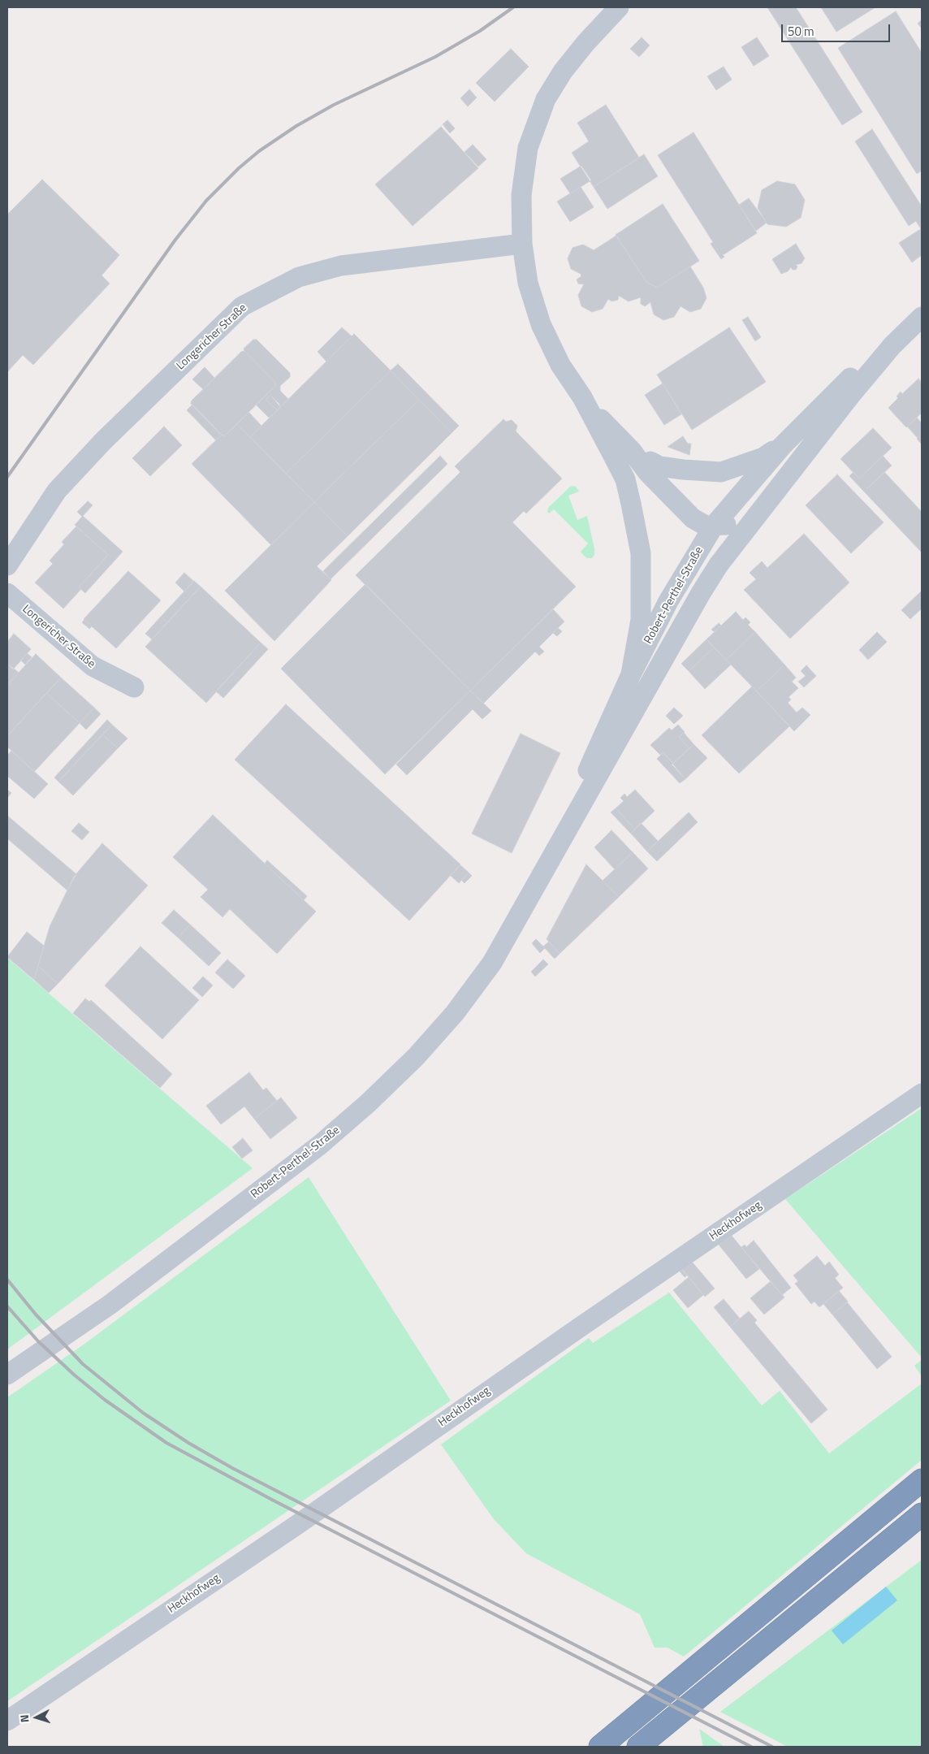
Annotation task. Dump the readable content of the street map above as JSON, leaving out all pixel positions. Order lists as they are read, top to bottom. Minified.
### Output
{"streets":{"street":["Longericher Straße","Robert-Perthel-Straße","Heckhofweg"]},"scale_bar":"50 m","north":"left"}
